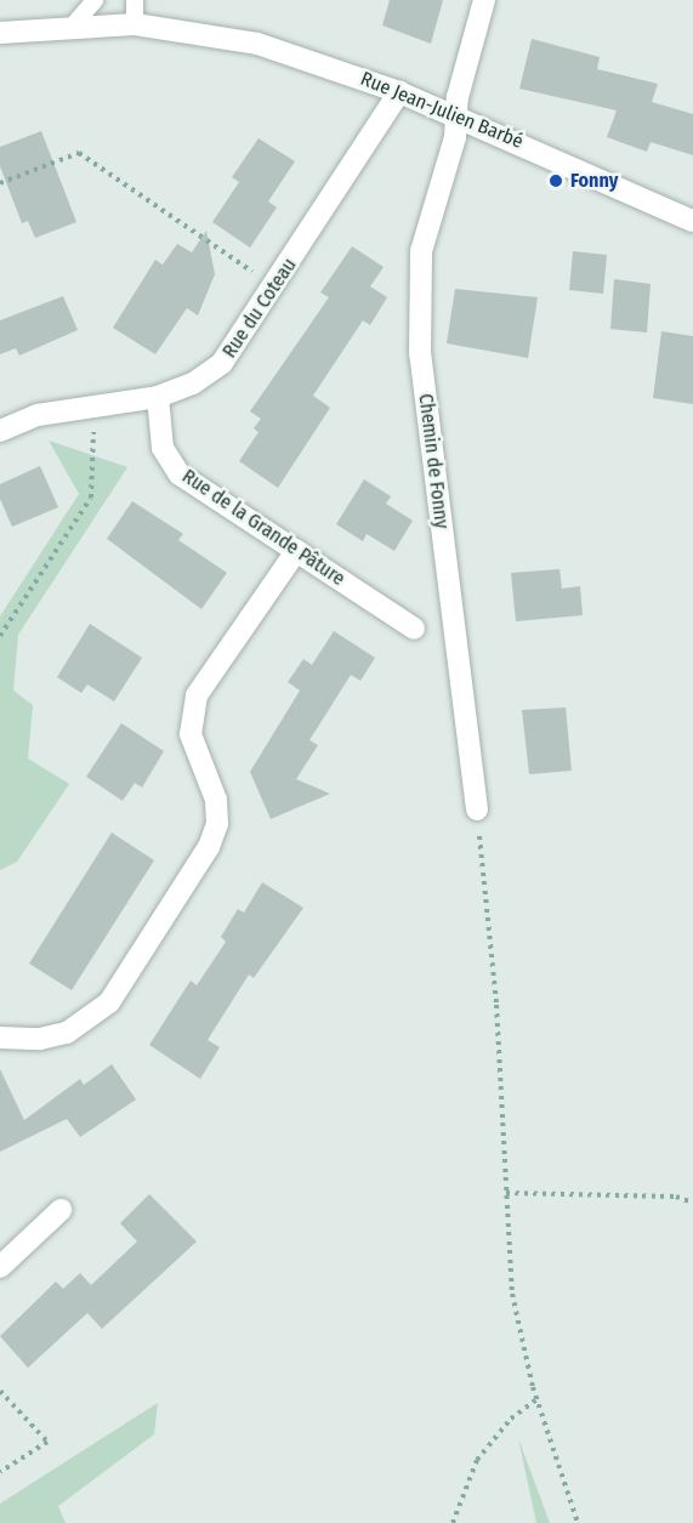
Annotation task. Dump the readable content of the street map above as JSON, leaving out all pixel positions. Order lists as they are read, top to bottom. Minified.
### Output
{"streets":{"street":["Rue Jean-Julien Barbé","Rue du Coteau","Chemin de Fonny","Rue de la Grande Pâture"]},"crossings":[["Rue Jean-Julien Barbé","Rue du Coteau"],["Rue Jean-Julien Barbé","Chemin de Fonny"],["Rue du Coteau","Rue de la Grande Pâture"]],"places":["Fonny"]}
